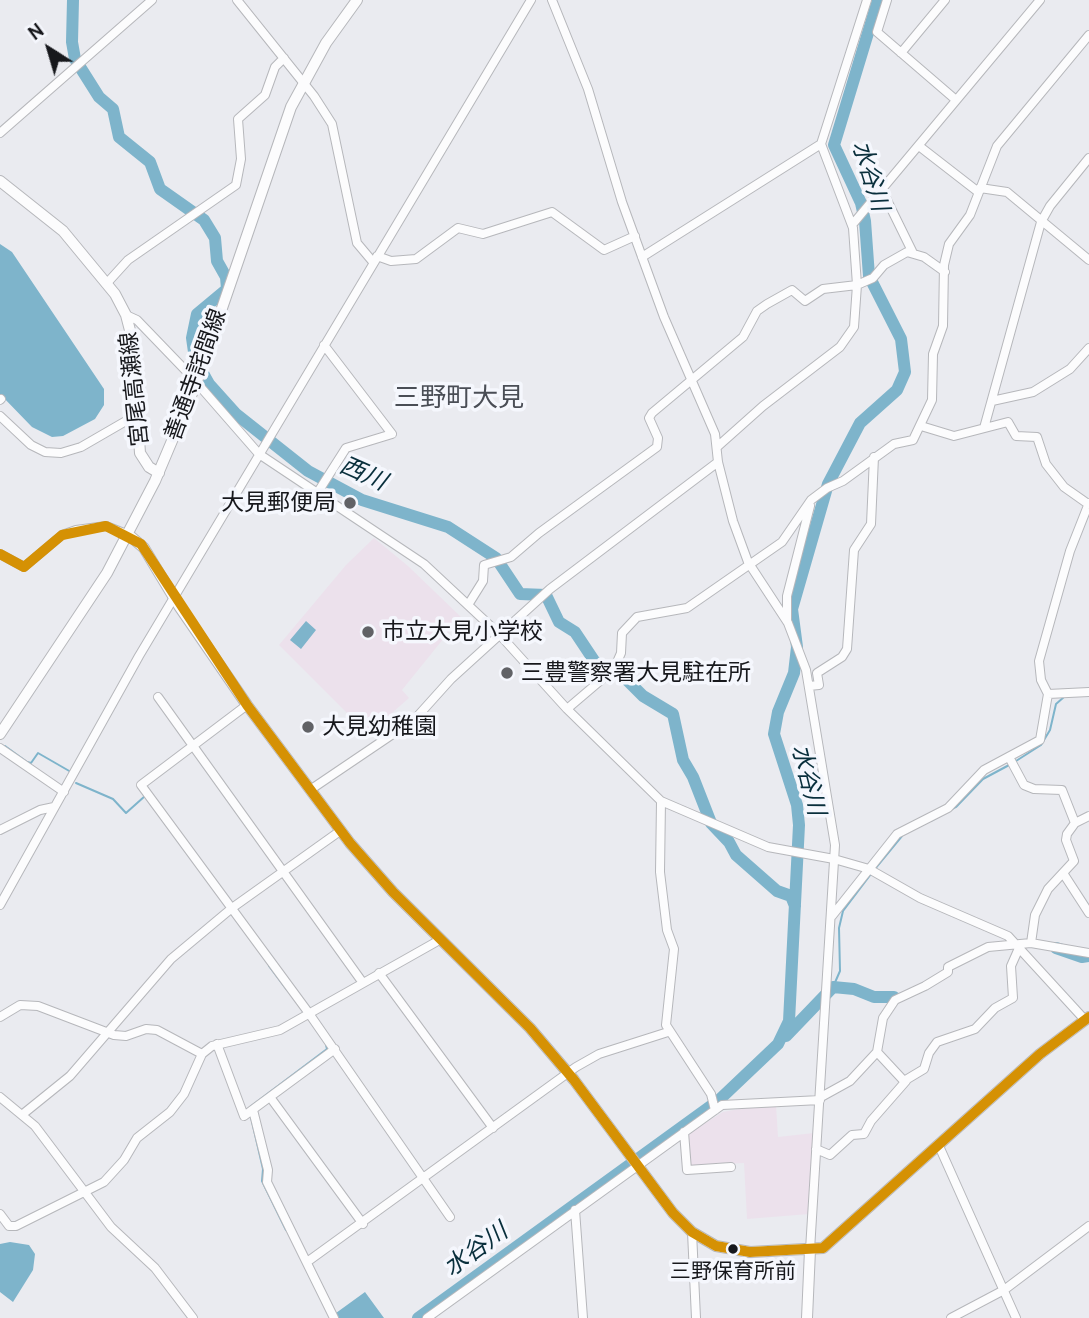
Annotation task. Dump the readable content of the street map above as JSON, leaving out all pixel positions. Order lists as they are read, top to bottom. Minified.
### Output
{"streets":{"main road":["善通寺詫間線","宮尾高瀬線"]},"crossings":[["善通寺詫間線","宮尾高瀬線"]],"districts":["三野町大見"],"water":["水谷川","西川"],"places":["大見郵便局","市立大見小学校","三豊警察署大見駐在所","大見幼稚園","三野保育所前"],"north":"top left"}
